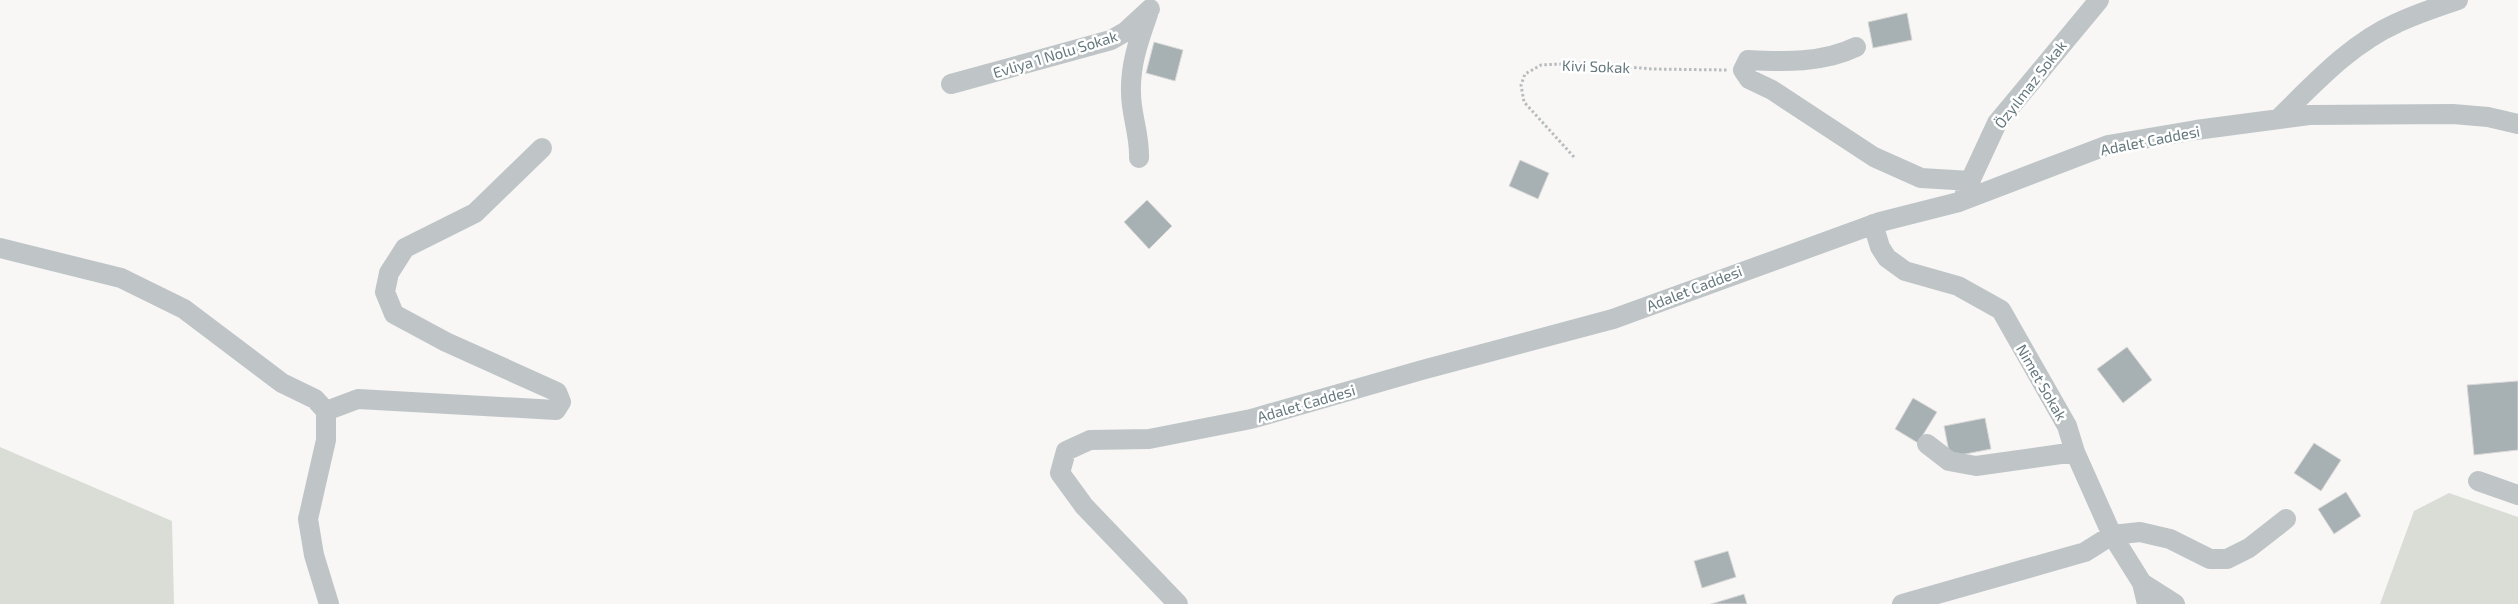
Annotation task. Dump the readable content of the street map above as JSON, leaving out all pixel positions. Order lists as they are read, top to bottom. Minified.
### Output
{"streets":{"street":["Evliya 1 Nolu Sokak","Özyılmaz Sokak","Adalet Caddesi","Nimet Sokak"],"path":["Kivi Sokak"]},"crossings":[["Özyılmaz Sokak","Adalet Caddesi"],["Adalet Caddesi","Nimet Sokak"]]}
